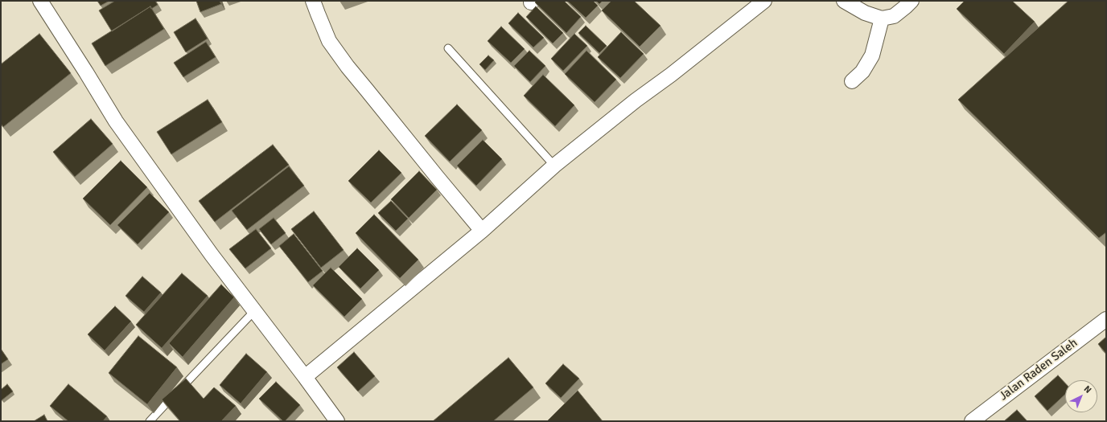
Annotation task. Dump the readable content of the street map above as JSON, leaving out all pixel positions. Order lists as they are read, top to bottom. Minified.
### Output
{"streets":{"street":["Jalan Raden Saleh"]},"north":"top right"}
